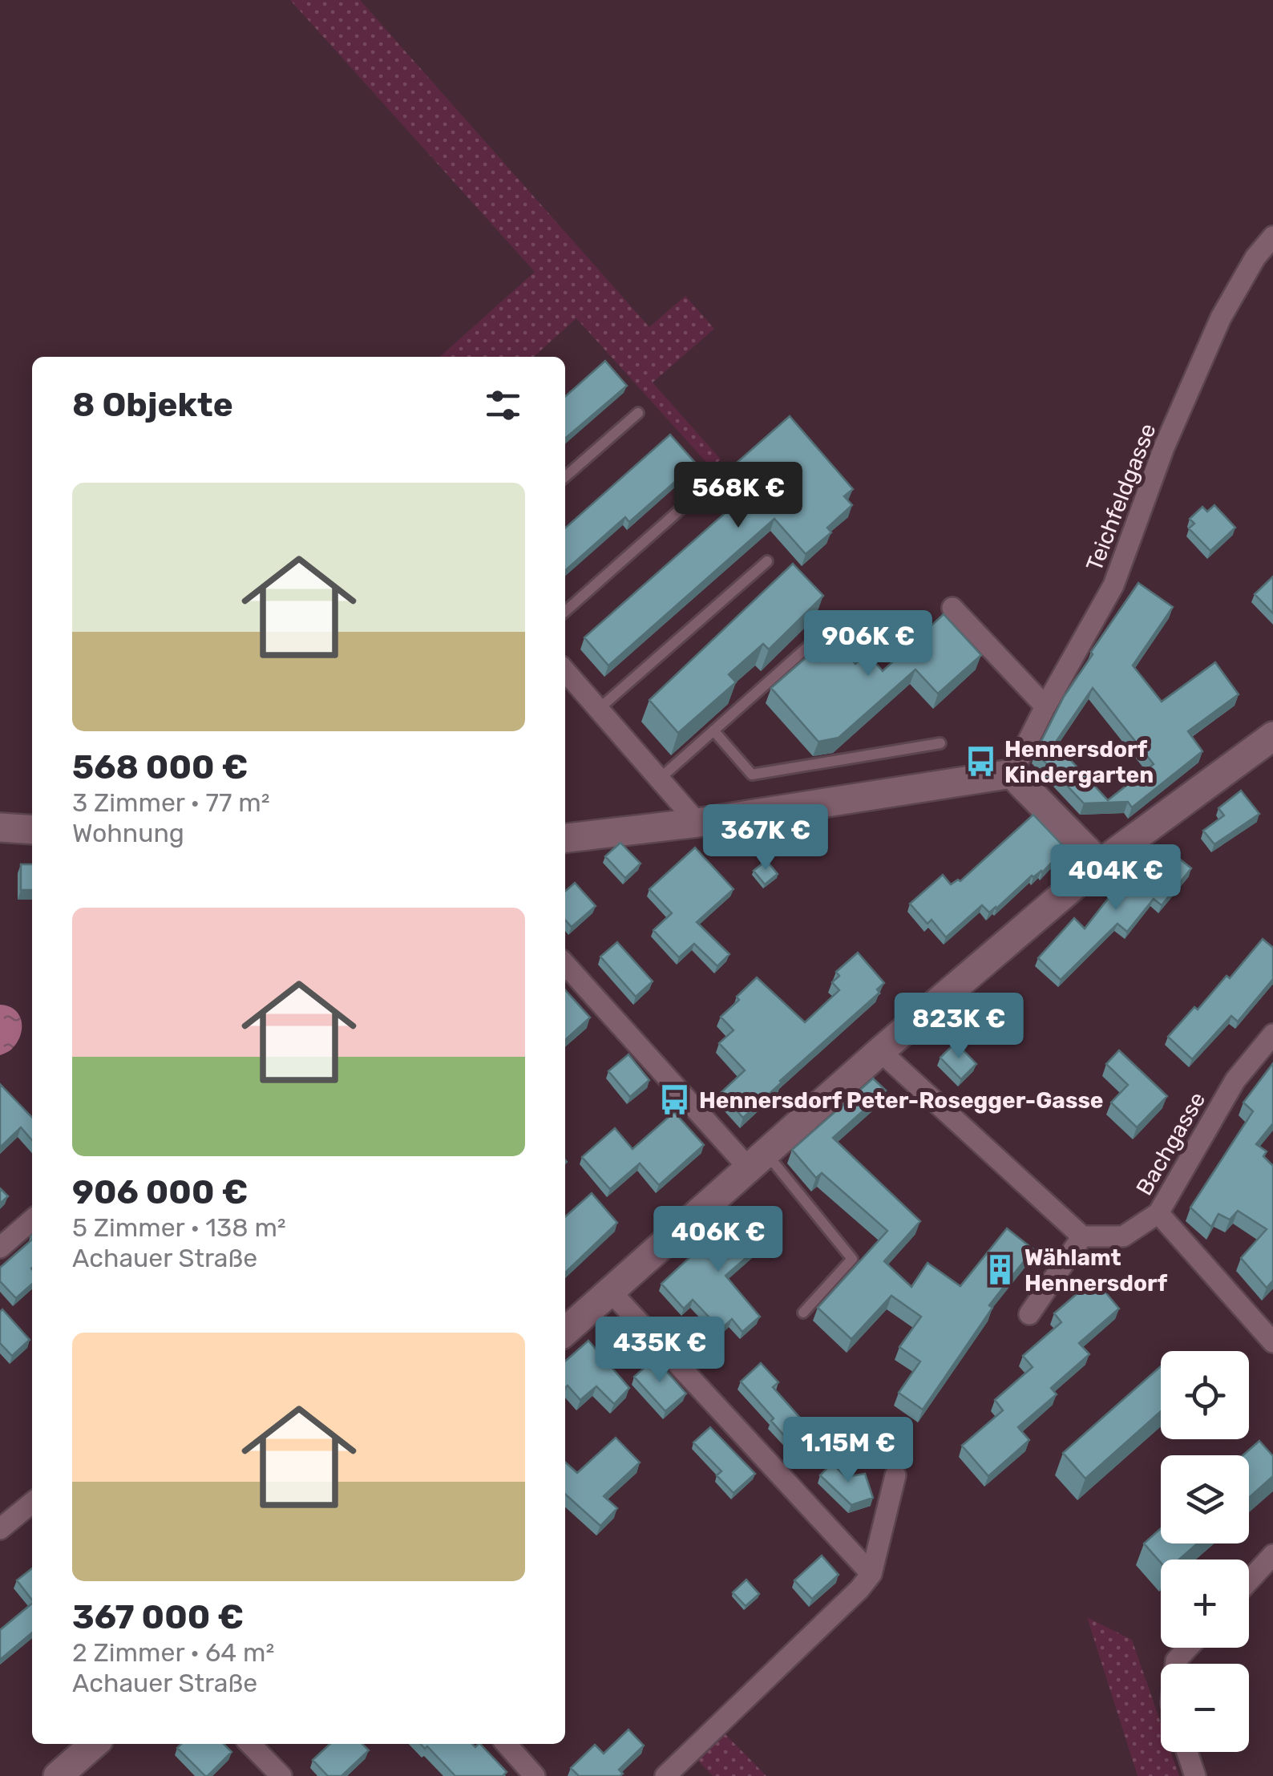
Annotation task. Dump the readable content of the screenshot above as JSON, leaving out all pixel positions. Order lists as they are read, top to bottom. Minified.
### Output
{"streets":{"street":["Teichfeldgasse","Bachgasse"]},"places":{"bus stop":["Hennersdorf Kindergarten","Hennersdorf Peter-Rosegger-Gasse"],"building":["Wählamt Hennersdorf"]},"page":{"heading":"8 Objekte","list":[{"name":"568 000 €","note":"3 Zimmer · 77 m² · Wohnung"},{"name":"906 000 €","note":"5 Zimmer · 138 m² · Achauer Straße"},{"name":"367 000 €","note":"2 Zimmer · 64 m² · Achauer Straße"}],"price":["568K €","906K €","367K €","404K €","823K €","406K €","435K €","1.15M €"],"map_buttons":["+","−"]}}
